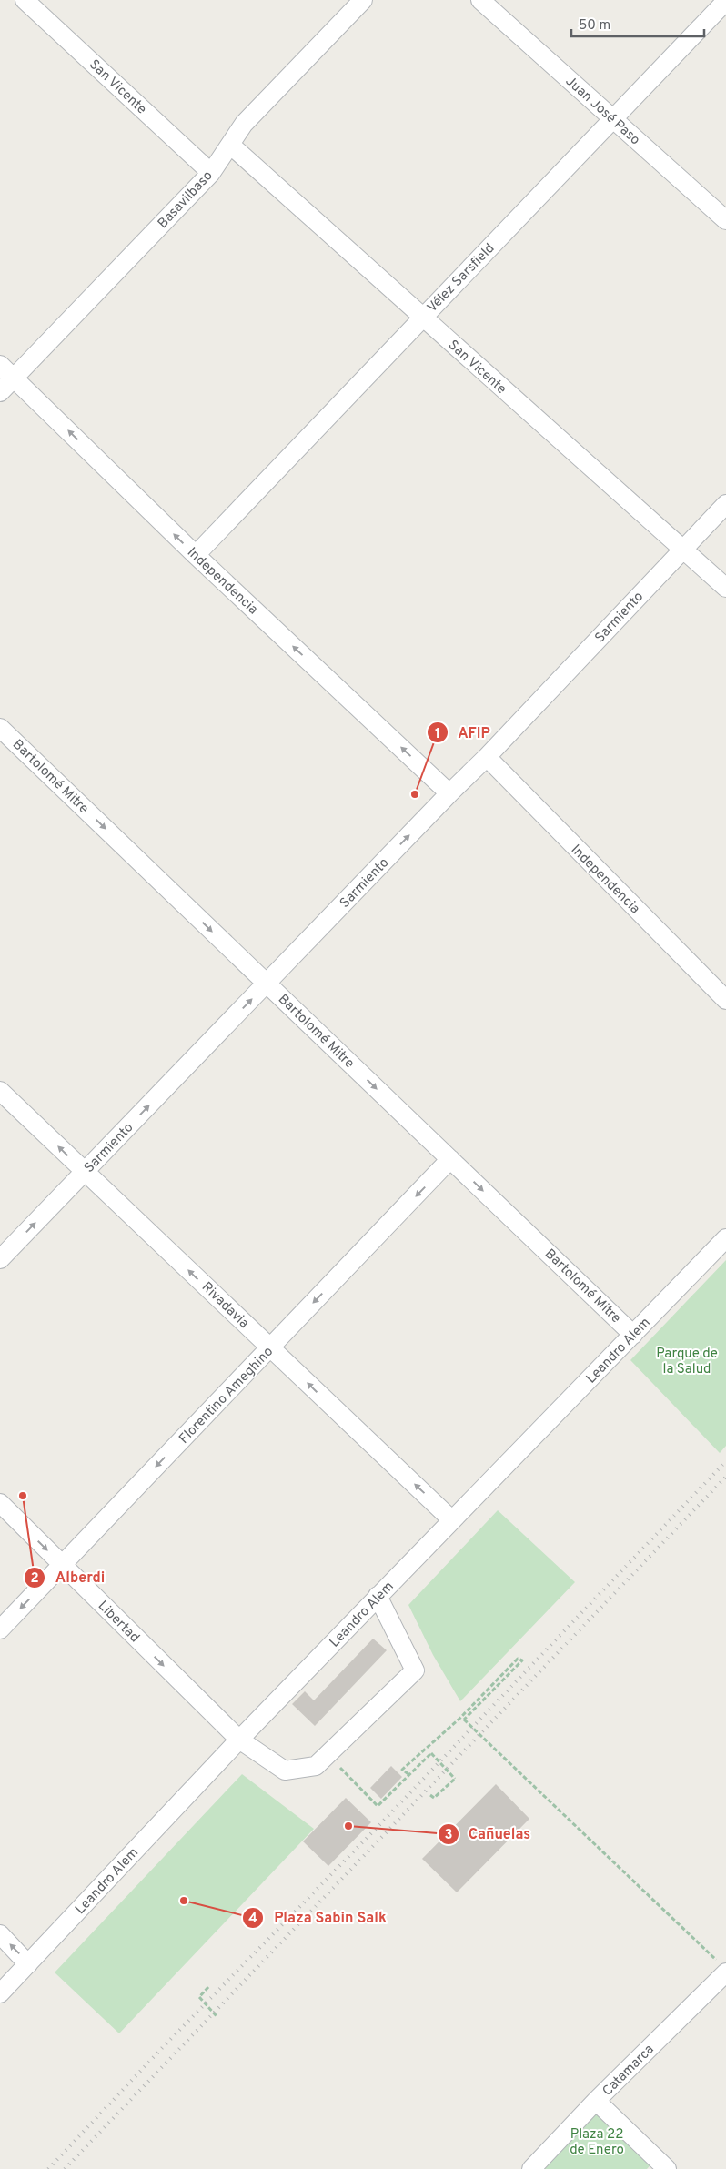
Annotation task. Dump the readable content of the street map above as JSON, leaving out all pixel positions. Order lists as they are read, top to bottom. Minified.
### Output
{"streets":{"street":["San Vicente","Juan José Paso","Basavilbaso","Vélez Sarsfield","Independencia","Sarmiento","Bartolomé Mitre","Rivadavia","Leandro Alem","Florentino Ameghino","Libertad","Catamarca"]},"crossings":[["San Vicente","Basavilbaso"],["San Vicente","Vélez Sarsfield"],["San Vicente","Sarmiento"],["Juan José Paso","Vélez Sarsfield"],["Basavilbaso","Independencia"],["Vélez Sarsfield","Independencia"],["Independencia","Sarmiento"],["Sarmiento","Bartolomé Mitre"],["Sarmiento","Rivadavia"],["Bartolomé Mitre","Leandro Alem"],["Bartolomé Mitre","Florentino Ameghino"],["Rivadavia","Leandro Alem"],["Rivadavia","Florentino Ameghino"],["Leandro Alem","Libertad"],["Florentino Ameghino","Libertad"]],"one_way":["Independencia","Sarmiento","Bartolomé Mitre","Rivadavia","Florentino Ameghino","Libertad"],"parks":["Parque de la Salud","Plaza 22 de Enero"],"places":["AFIP","Alberdi","Cañuelas","Plaza Sabin Salk"],"scale_bar":"50 m"}
